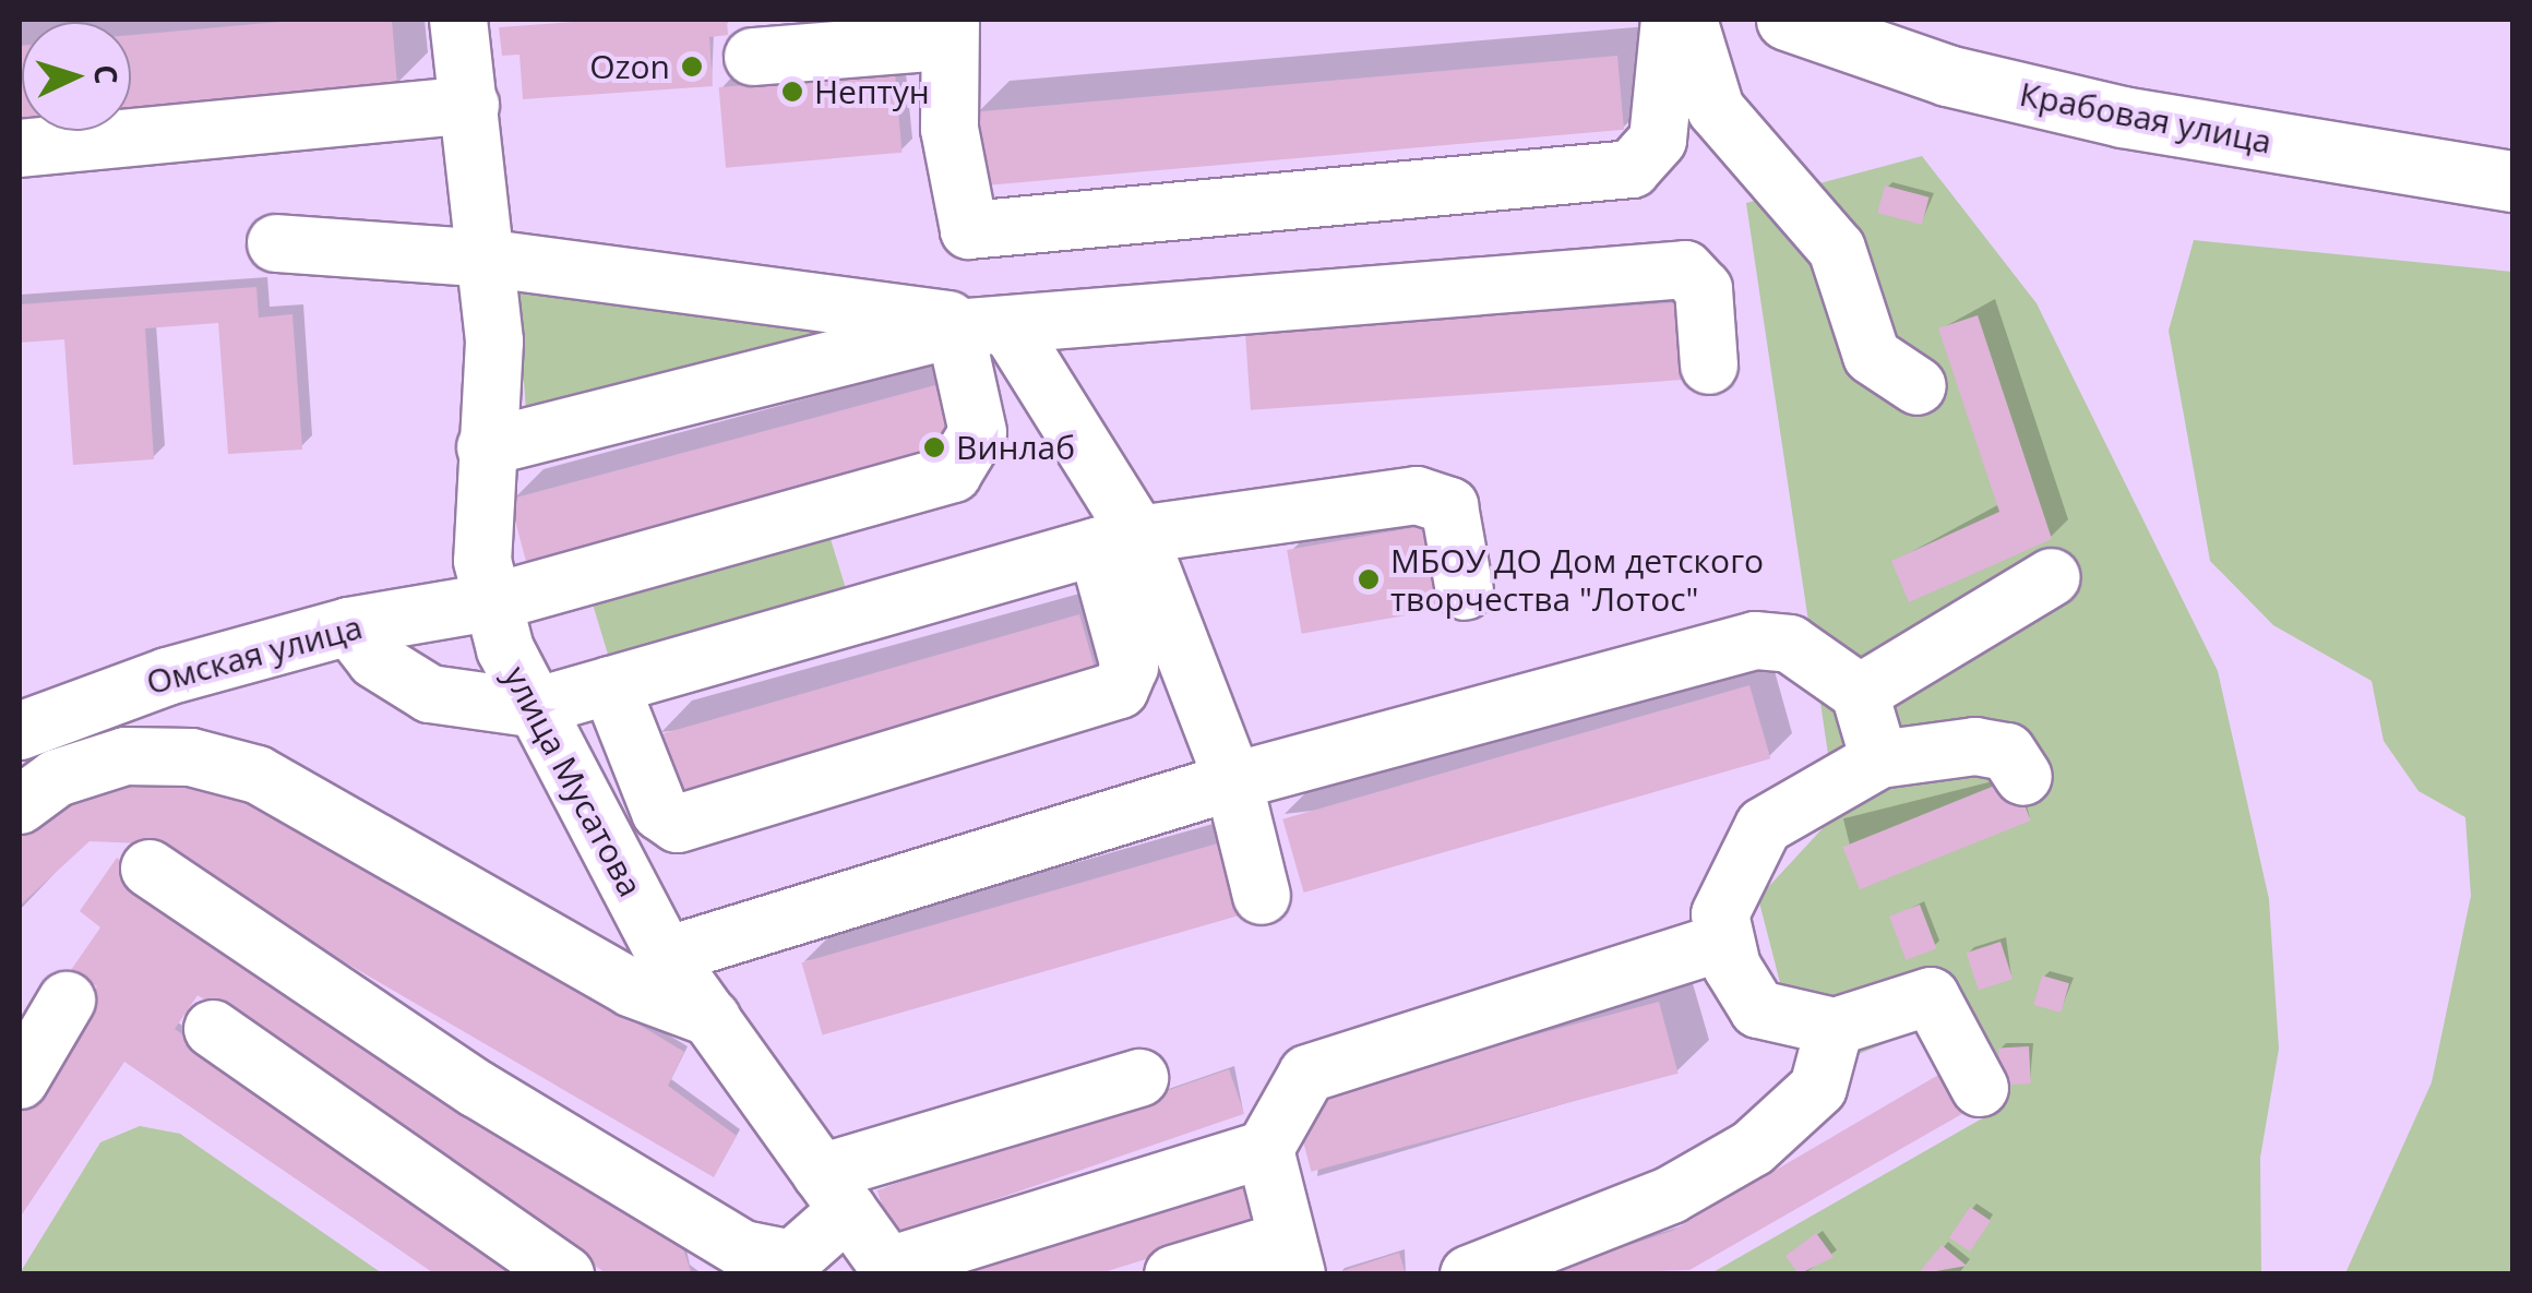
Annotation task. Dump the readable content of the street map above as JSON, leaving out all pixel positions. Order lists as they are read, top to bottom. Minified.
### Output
{"streets":{"main road":["Крабовая улица"],"street":["Омская улица","улица Мусатова"]},"crossings":[["Омская улица","улица Мусатова"]],"places":["Ozon","Нептун","Винлаб","МБОУ ДО Дом детского творчества \"Лотос\""],"north":"right"}
